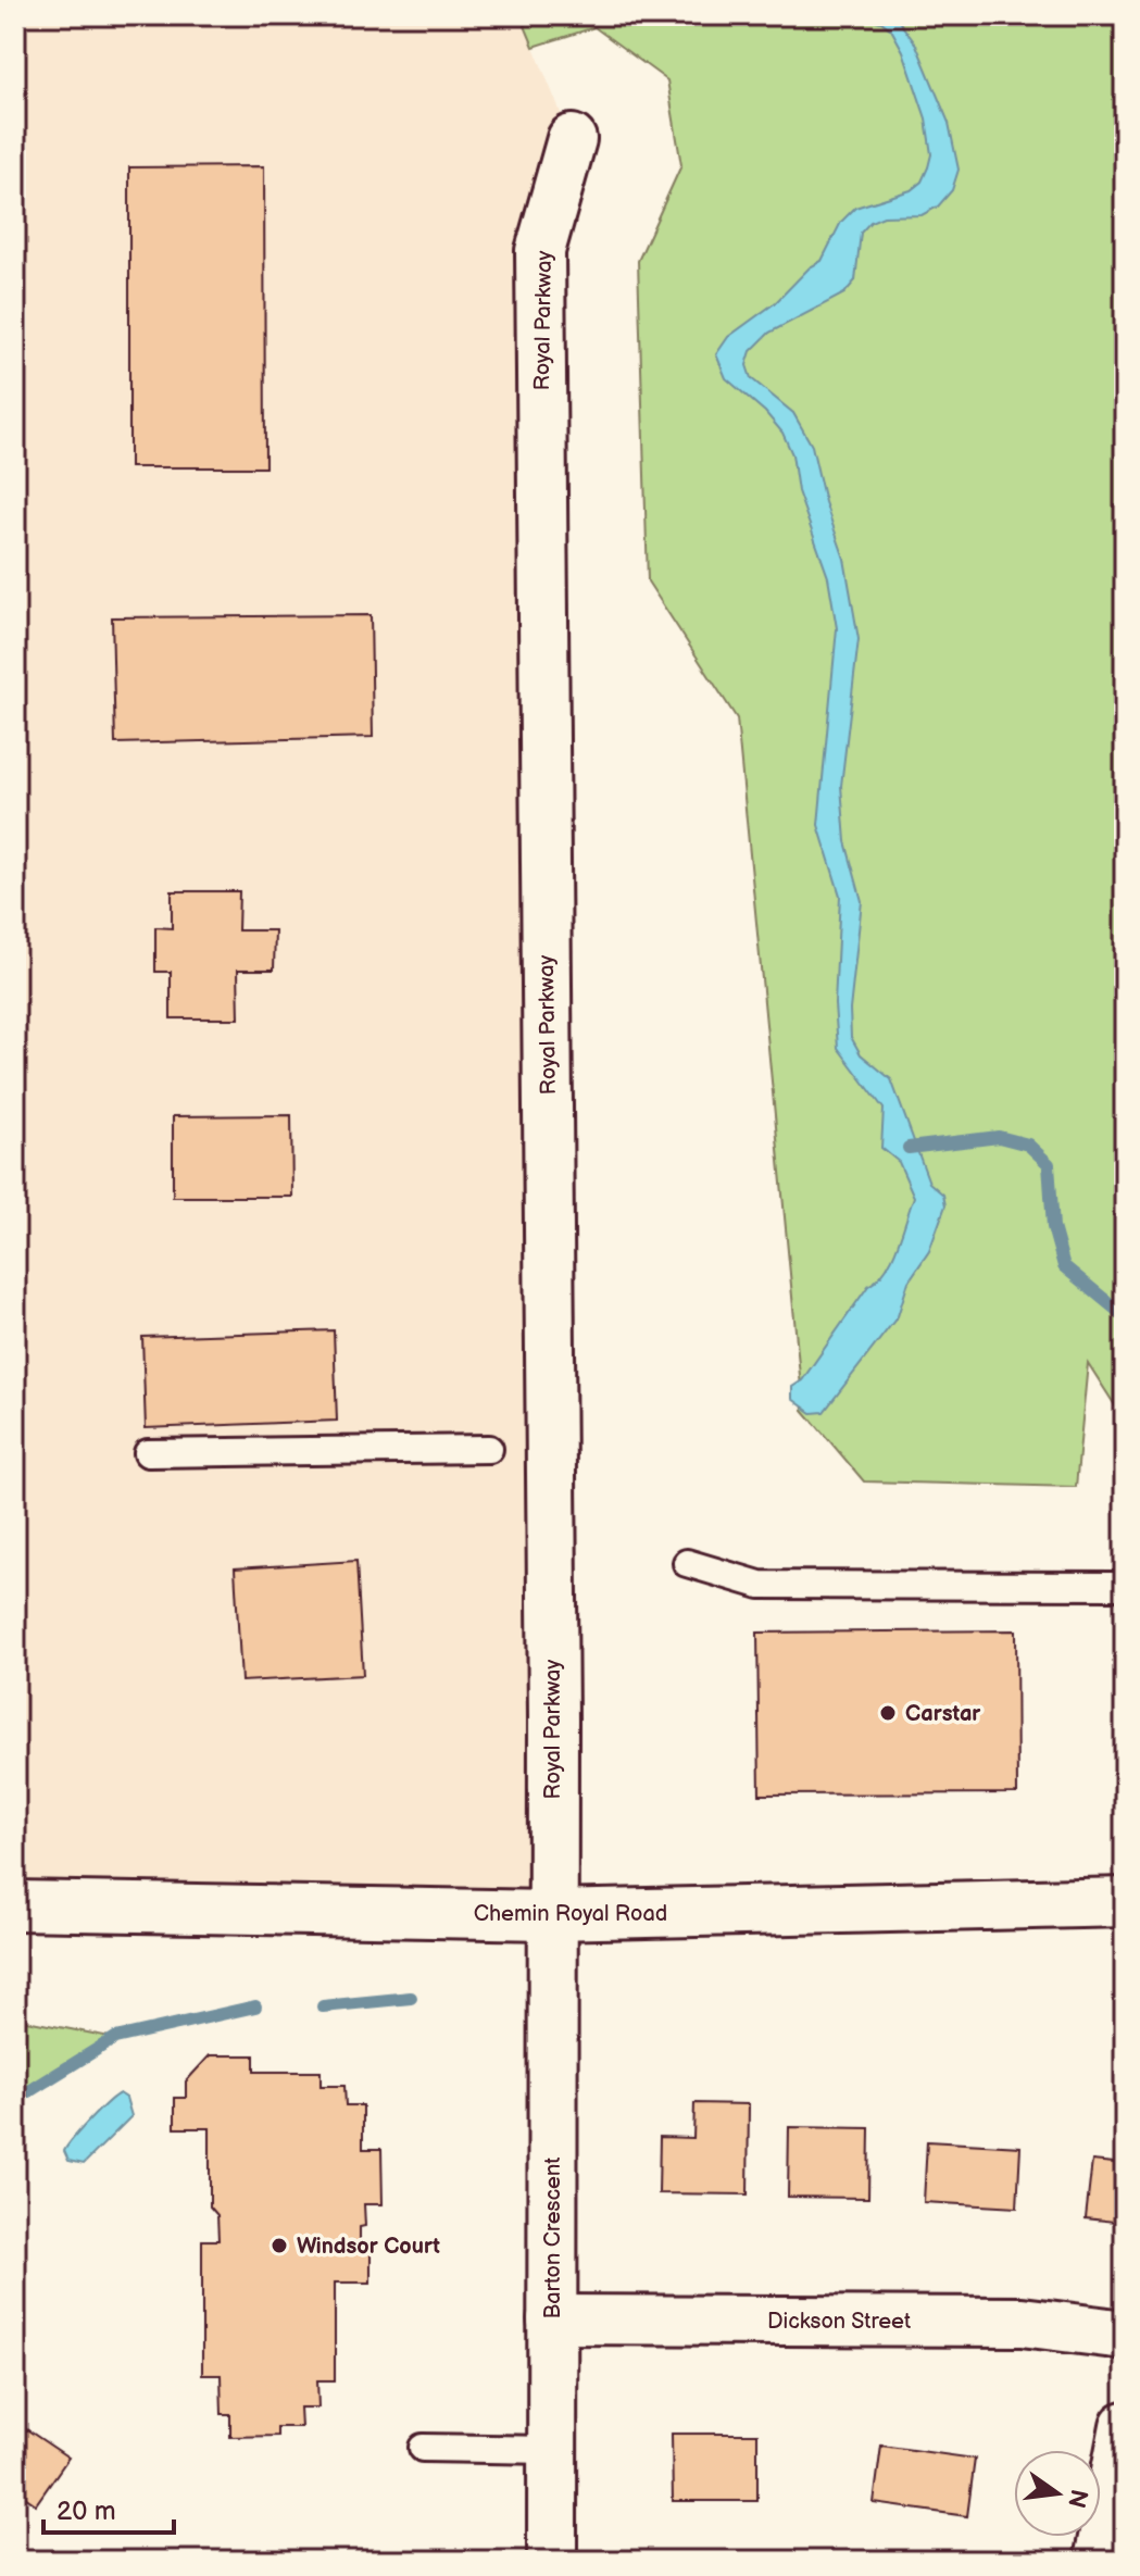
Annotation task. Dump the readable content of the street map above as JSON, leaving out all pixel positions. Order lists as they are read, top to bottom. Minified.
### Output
{"streets":{"street":["Royal Parkway","Chemin Royal Road","Barton Crescent","Dickson Street"]},"crossings":[["Royal Parkway","Chemin Royal Road"],["Royal Parkway","Barton Crescent"],["Chemin Royal Road","Barton Crescent"],["Barton Crescent","Dickson Street"]],"places":["Carstar","Windsor Court"],"scale_bar":"20 m","north":"right"}
